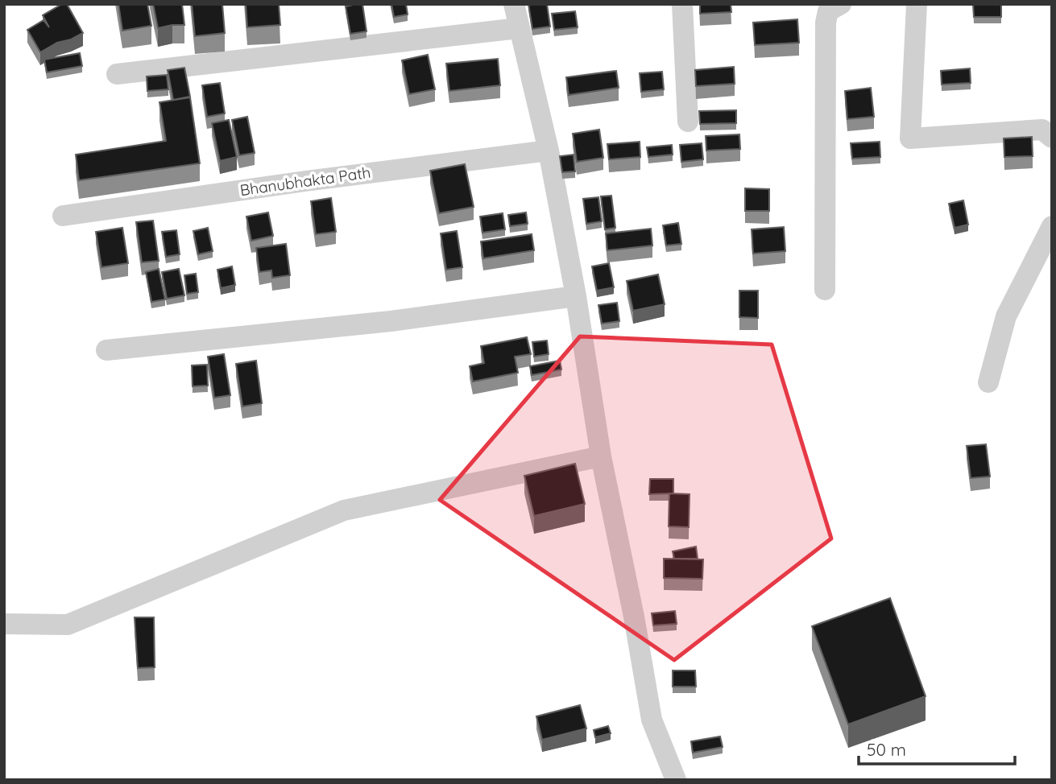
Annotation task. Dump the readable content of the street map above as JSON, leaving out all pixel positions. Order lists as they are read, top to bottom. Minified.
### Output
{"streets":{"street":["Bhanubhakta Path"]},"scale_bar":"50 m"}
